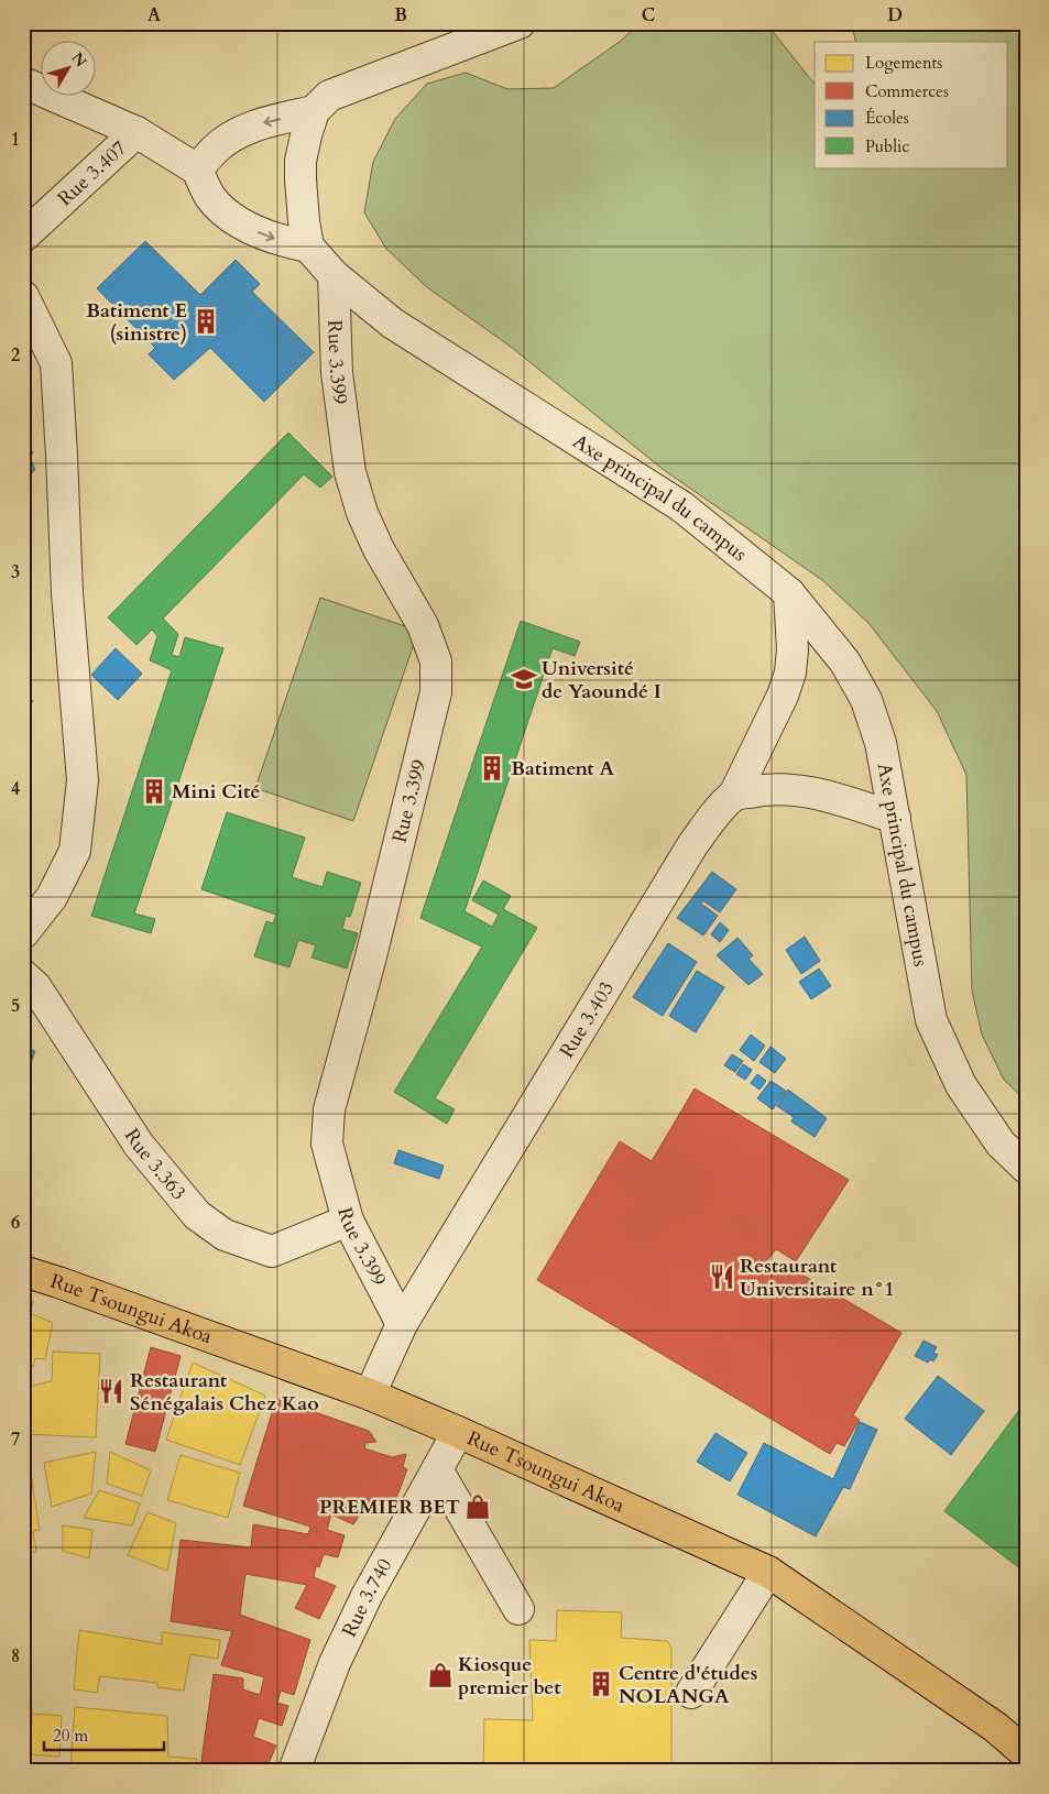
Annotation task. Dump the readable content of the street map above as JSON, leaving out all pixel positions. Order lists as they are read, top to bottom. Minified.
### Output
{"streets":{"main road":["Rue Tsoungui Akoa"],"street":["Rue 3.407","Rue 3.399","Axe principal du campus","Rue 3.403","Rue 3.363","Rue 3.740"]},"crossings":[["Rue 3.399","Axe principal du campus"],["Rue 3.399","Rue 3.403"],["Rue 3.399","Rue 3.363"],["Axe principal du campus","Rue 3.403"],["Rue 3.403","Rue Tsoungui Akoa"],["Rue Tsoungui Akoa","Rue 3.740"]],"places":{"building":["Batiment E (sinistre)","Batiment A","Mini Cité","Centre d'études NOLANGA"],"school or university":["Université de Yaoundé I"],"restaurant":["Restaurant Universitaire n°1","Restaurant Sénégalais Chez Kao"],"shop":["PREMIER BET","Kiosque premier bet"]},"legend":["Logements","Commerces","Écoles","Public"],"scale_bar":"20 m","north":"top right","grid":{"columns":["A","B","C","D"],"rows":["1","2","3","4","5","6","7","8"]}}
